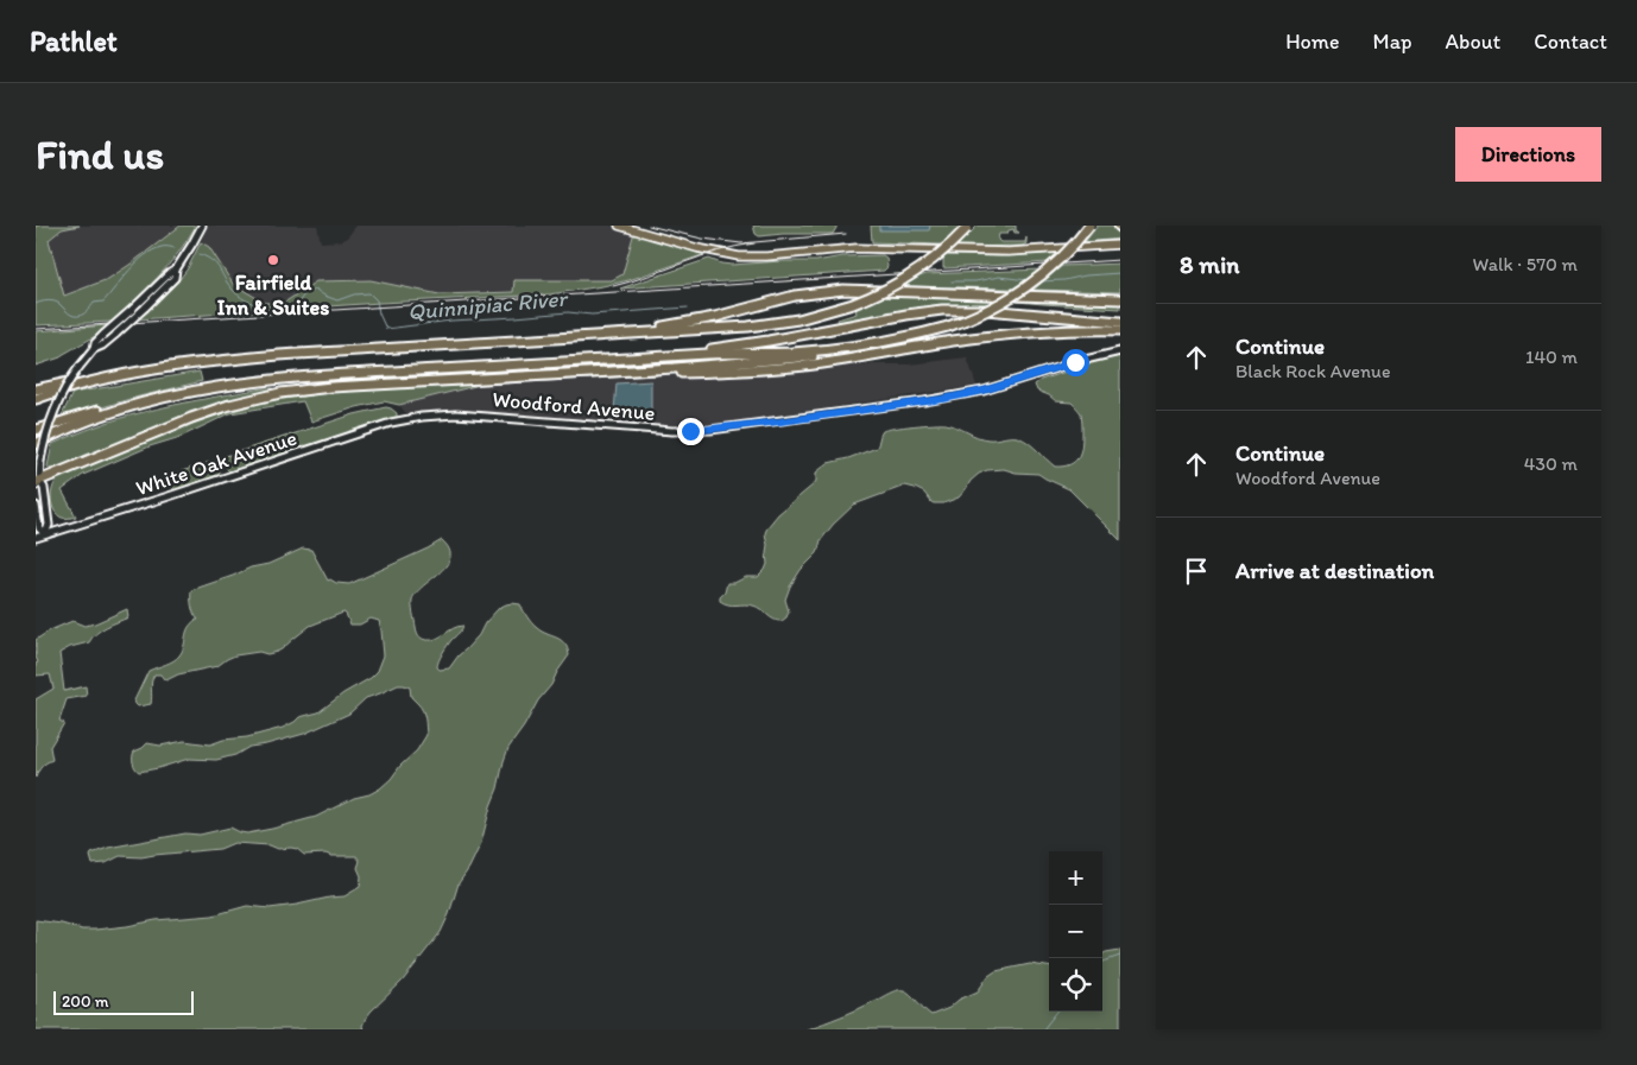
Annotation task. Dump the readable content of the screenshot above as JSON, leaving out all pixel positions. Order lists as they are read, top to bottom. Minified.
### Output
{"streets":{"street":["Woodford Avenue","White Oak Avenue"]},"crossings":[["Woodford Avenue","White Oak Avenue"]],"water":["Quinnipiac River"],"places":["Fairfield Inn & Suites"],"scale_bar":"200 m","page":{"header":"Pathlet","nav":["Home","Map","About","Contact"],"buttons":"Directions","title":"Find us","heading":["8 min","Walk · 570 m"],"list":[["Continue","Black Rock Avenue","140 m"],["Continue","Woodford Avenue","430 m"],"Arrive at destination"],"map_buttons":["+","−"],"scale":"200 m"}}
